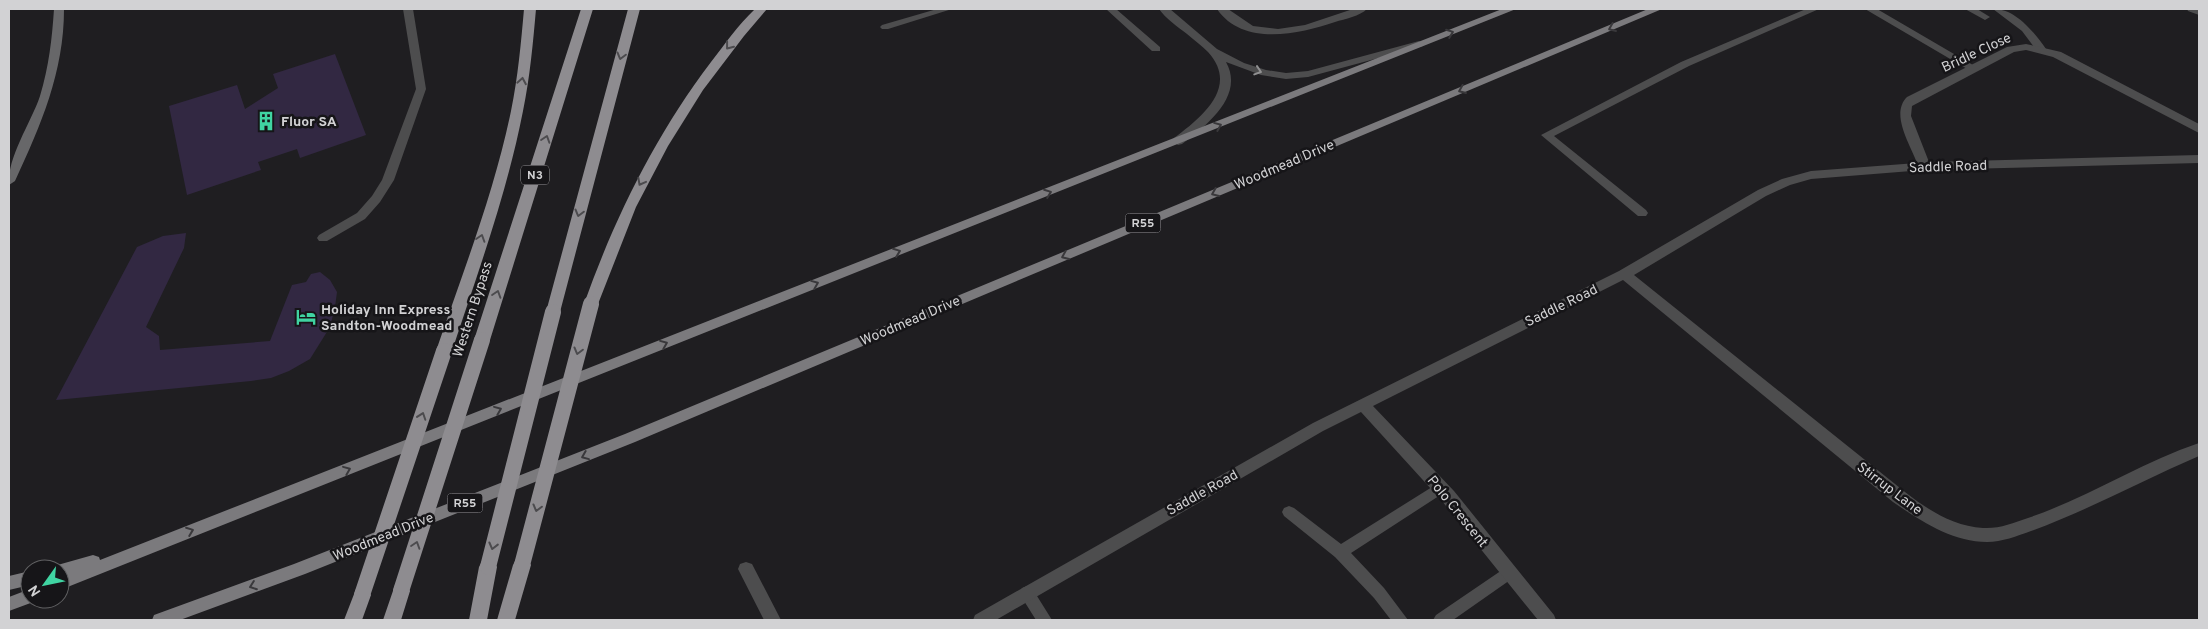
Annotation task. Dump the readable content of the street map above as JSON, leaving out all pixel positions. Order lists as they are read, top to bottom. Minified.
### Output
{"streets":{"highway":["N3","Western Bypass"],"main road":["Woodmead Drive","R55"],"street":["Bridle Close","Saddle Road","Stirrup Lane","Polo Crescent"]},"crossings":[["Bridle Close","Saddle Road"],["Saddle Road","Stirrup Lane"],["Saddle Road","Polo Crescent"]],"places":{"building":["Fluor SA"],"hotel":["Holiday Inn Express Sandton-Woodmead"]},"north":"bottom left"}
